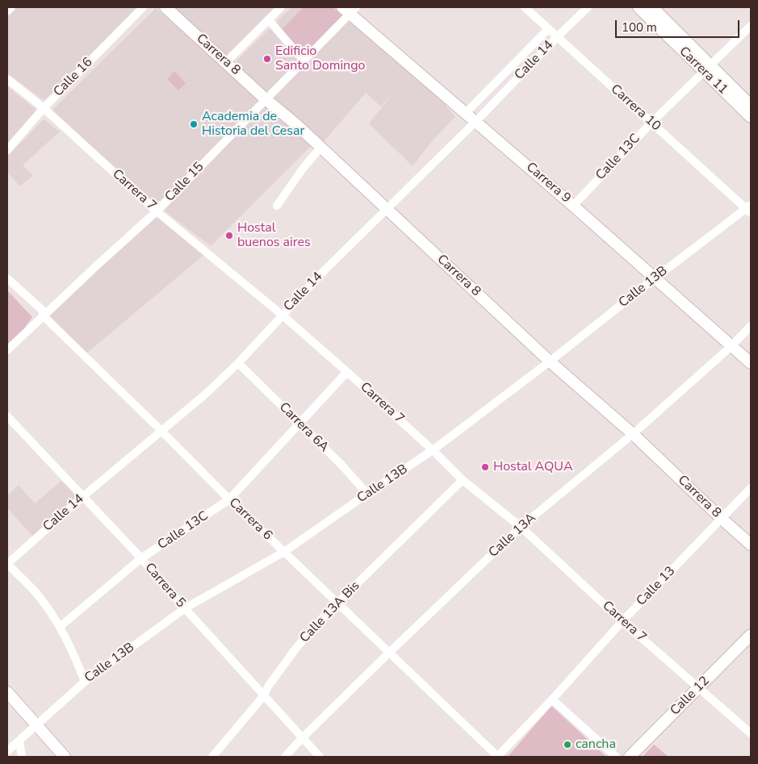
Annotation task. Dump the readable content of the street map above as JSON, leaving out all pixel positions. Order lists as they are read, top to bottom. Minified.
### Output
{"streets":{"street":["Carrera 8","Calle 14","Carrera 11","Calle 16","Carrera 10","Calle 13C","Calle 15","Carrera 9","Carrera 7","Calle 13B","Carrera 6A","Carrera 6","Calle 13A","Carrera 5","Calle 13","Calle 13A Bis","Calle 12"]},"crossings":[["Carrera 8","Calle 14"],["Carrera 8","Calle 15"],["Carrera 8","Calle 13B"],["Carrera 8","Calle 13A"],["Carrera 8","Calle 13"],["Calle 14","Carrera 10"],["Calle 14","Carrera 9"],["Calle 14","Carrera 7"],["Calle 14","Carrera 6A"],["Calle 14","Carrera 6"],["Calle 14","Carrera 5"],["Carrera 11","Calle 13C"],["Calle 16","Carrera 7"],["Carrera 10","Calle 13C"],["Carrera 10","Calle 13B"],["Calle 13C","Carrera 9"],["Calle 13C","Carrera 7"],["Calle 13C","Carrera 6A"],["Calle 13C","Carrera 6"],["Calle 13C","Carrera 5"],["Calle 15","Carrera 9"],["Calle 15","Carrera 7"],["Calle 15","Carrera 6"],["Carrera 9","Calle 13B"],["Carrera 9","Calle 13A"],["Carrera 7","Calle 13B"],["Carrera 7","Calle 13A"],["Carrera 7","Calle 13"],["Carrera 7","Calle 13A Bis"],["Carrera 7","Calle 12"],["Calle 13B","Carrera 6A"],["Calle 13B","Carrera 6"],["Calle 13B","Carrera 5"],["Carrera 6","Calle 13A"],["Carrera 6","Calle 13"],["Carrera 6","Calle 13A Bis"],["Calle 13A","Carrera 5"],["Carrera 5","Calle 13A Bis"]],"places":["Edificio Santo Domingo","Academia de Historia del Cesar","Hostal buenos aires","Hostal AQUA","cancha"],"scale_bar":"100 m"}
